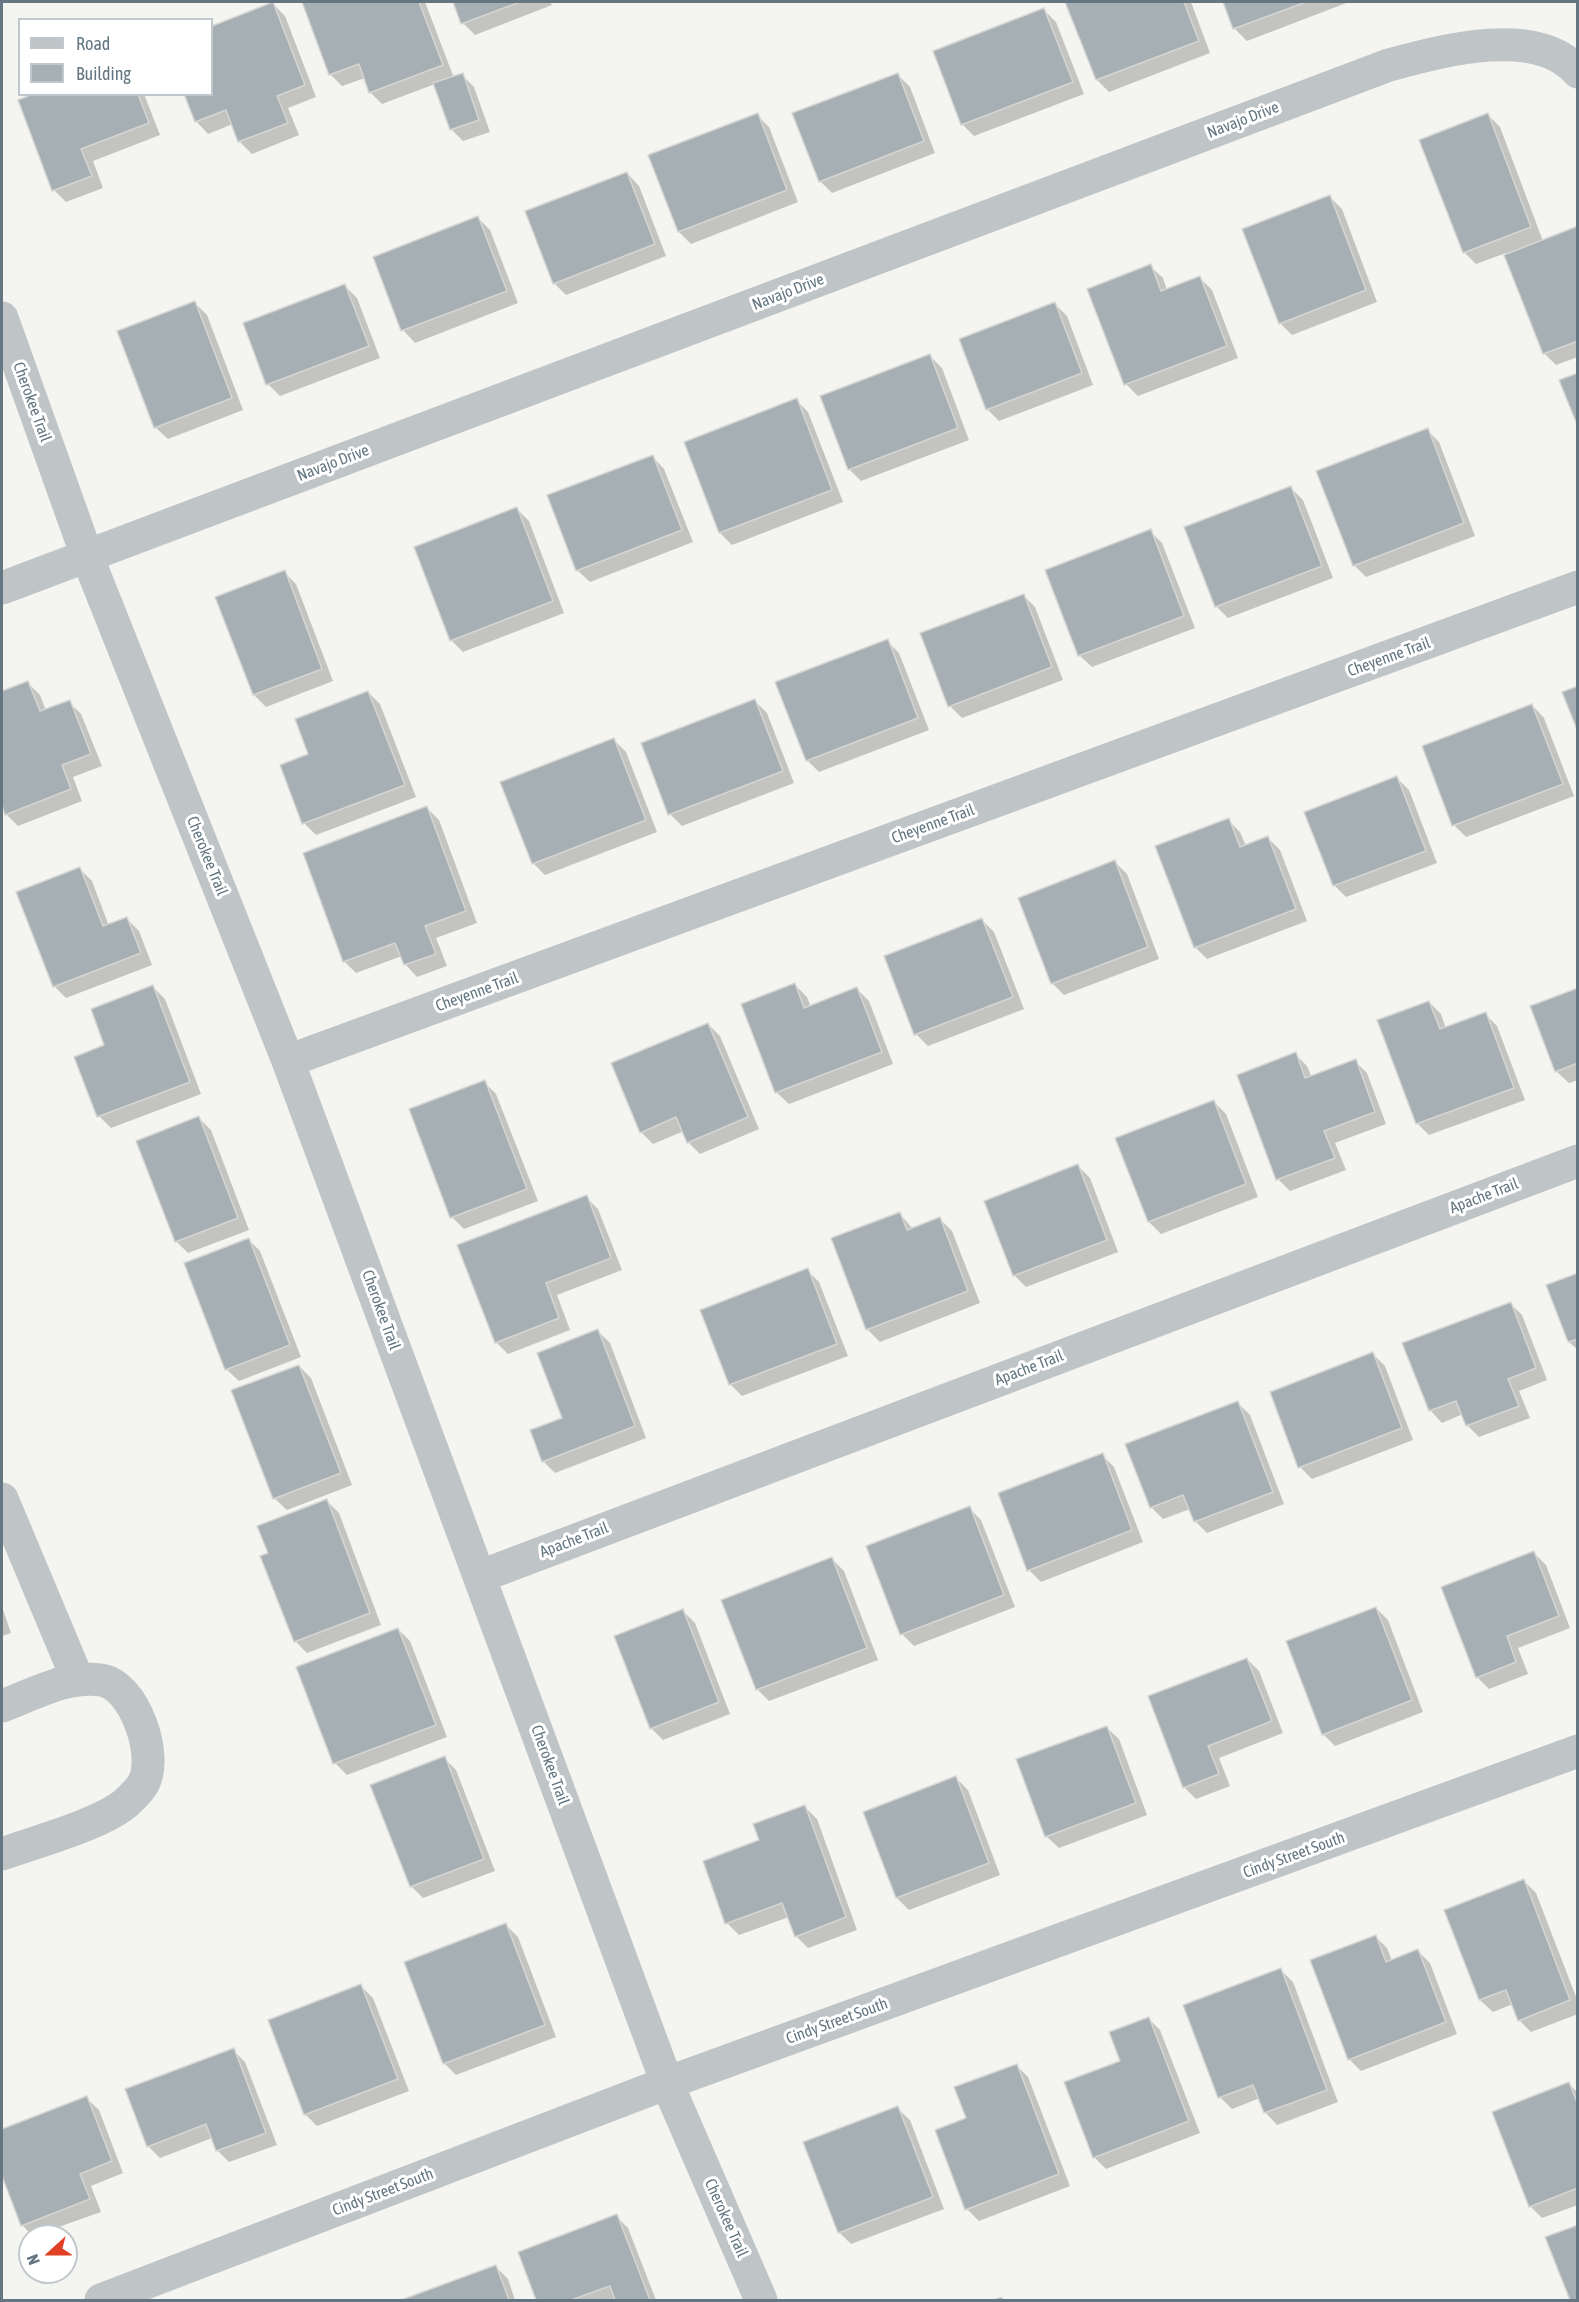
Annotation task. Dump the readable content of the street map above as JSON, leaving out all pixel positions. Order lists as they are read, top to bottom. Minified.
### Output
{"streets":{"street":["Navajo Drive","Cherokee Trail","Cheyenne Trail","Apache Trail","Cindy Street South"]},"crossings":[["Navajo Drive","Cherokee Trail"],["Cherokee Trail","Cheyenne Trail"],["Cherokee Trail","Apache Trail"],["Cherokee Trail","Cindy Street South"]],"legend":["Road","Building"],"north":"left"}
